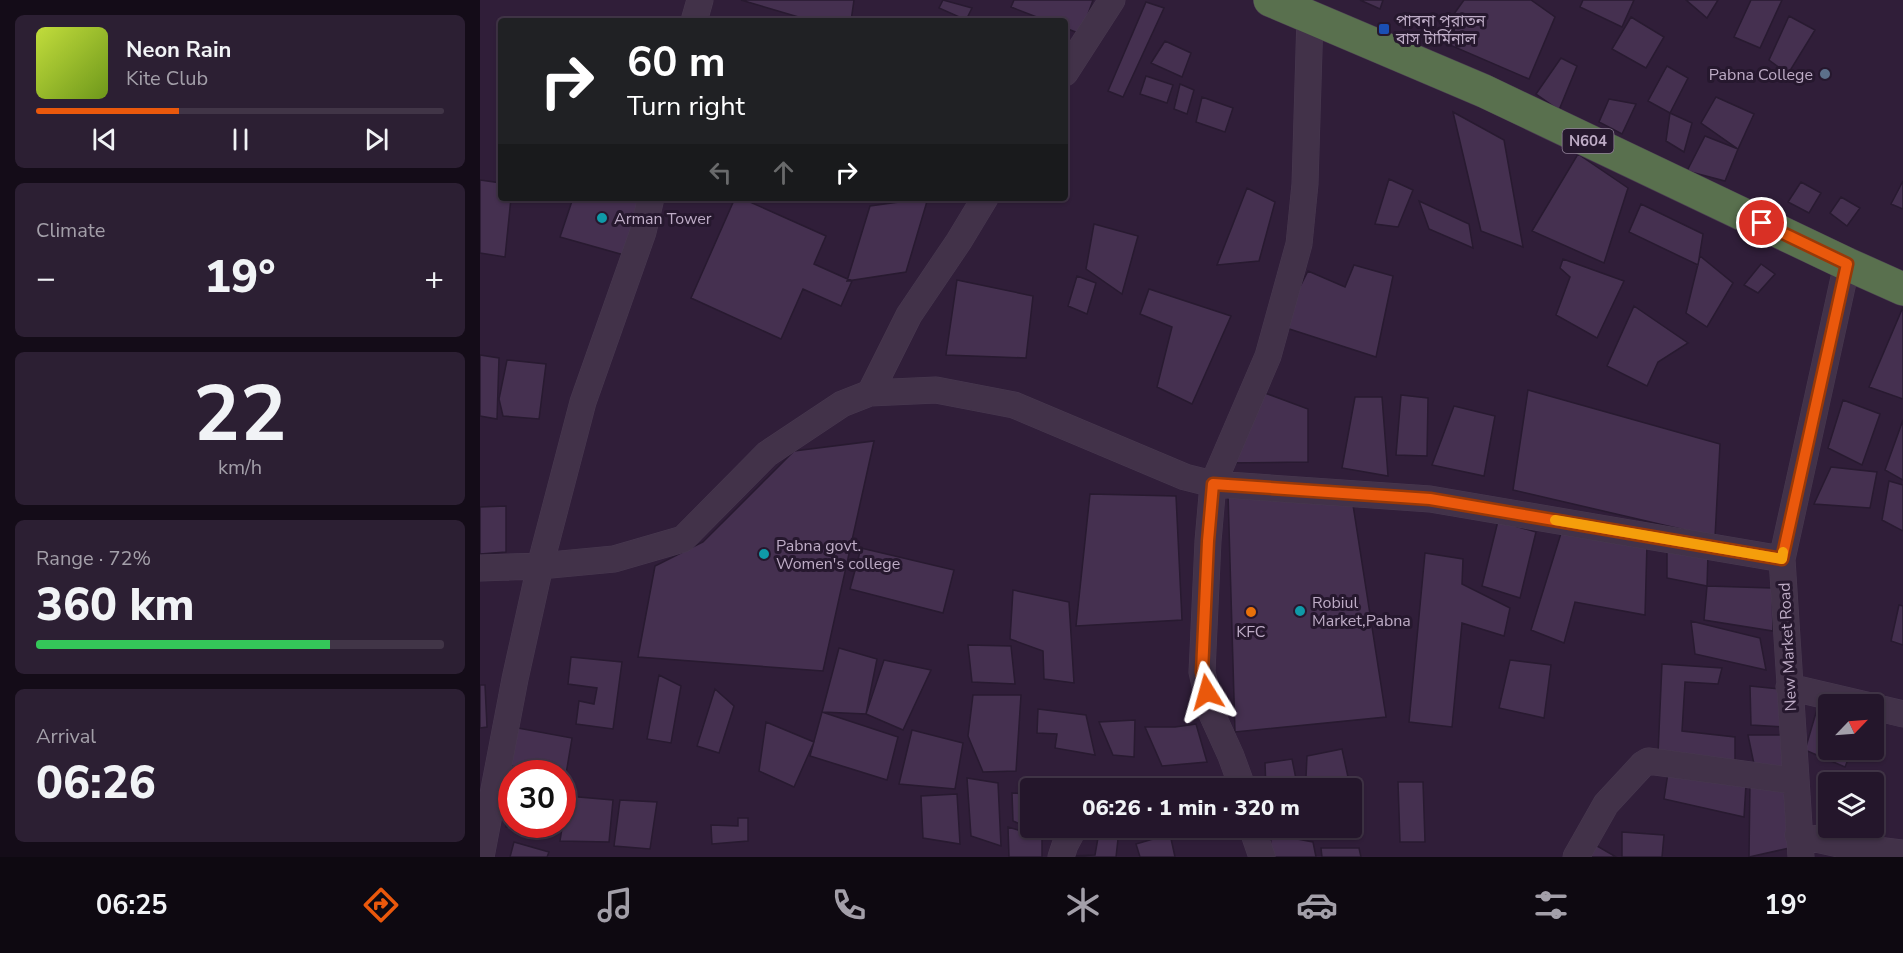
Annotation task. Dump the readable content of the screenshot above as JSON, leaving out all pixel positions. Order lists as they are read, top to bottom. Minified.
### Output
{"streets":{"highway":["N604"],"street":["New Market Road"]},"crossings":[["N604","New Market Road"]],"places":{"transit":["পাবনা পুরাতন বাস টার্মিনাল"],"other":["Pabna College","Arman Tower","Pabna govt. Women's college","Robiul Market,Pabna","KFC"]},"north":"top right","page":{"turn":["60 m","Turn right"],"song":["Neon Rain","Kite Club"],"tile":["Climate",["22","km/h"],["Range · 72%","360 km"],["Arrival","06:26"]],"heat":["−","19°","+"],"limit":"30","trip":"06:26 · 1 min · 320 m","tabs":["06:25","19°"]}}
